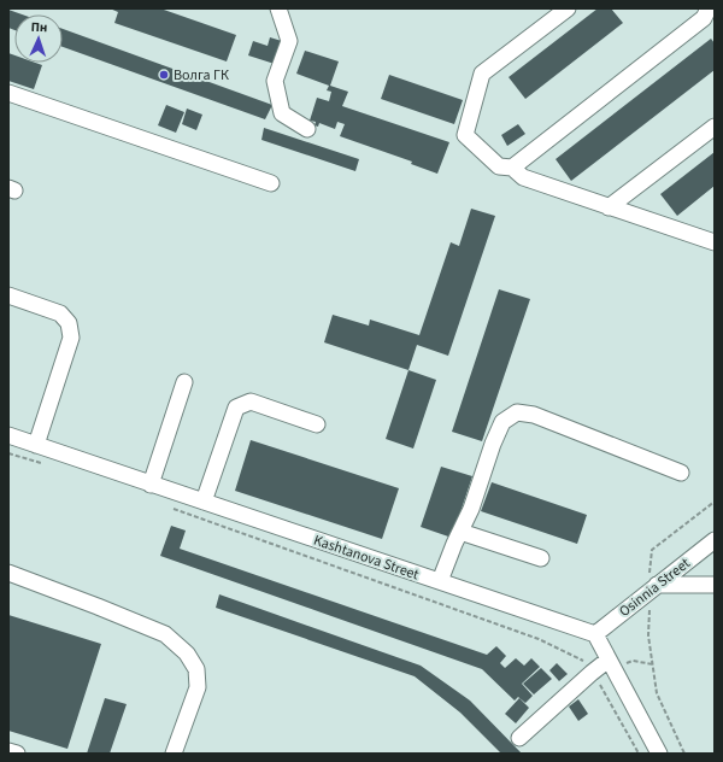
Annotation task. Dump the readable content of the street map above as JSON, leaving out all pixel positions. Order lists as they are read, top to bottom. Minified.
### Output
{"streets":{"street":["Kashtanova Street","Osinnia Street"]},"crossings":[["Kashtanova Street","Osinnia Street"]],"places":["Волга ГК"],"north":"top"}
